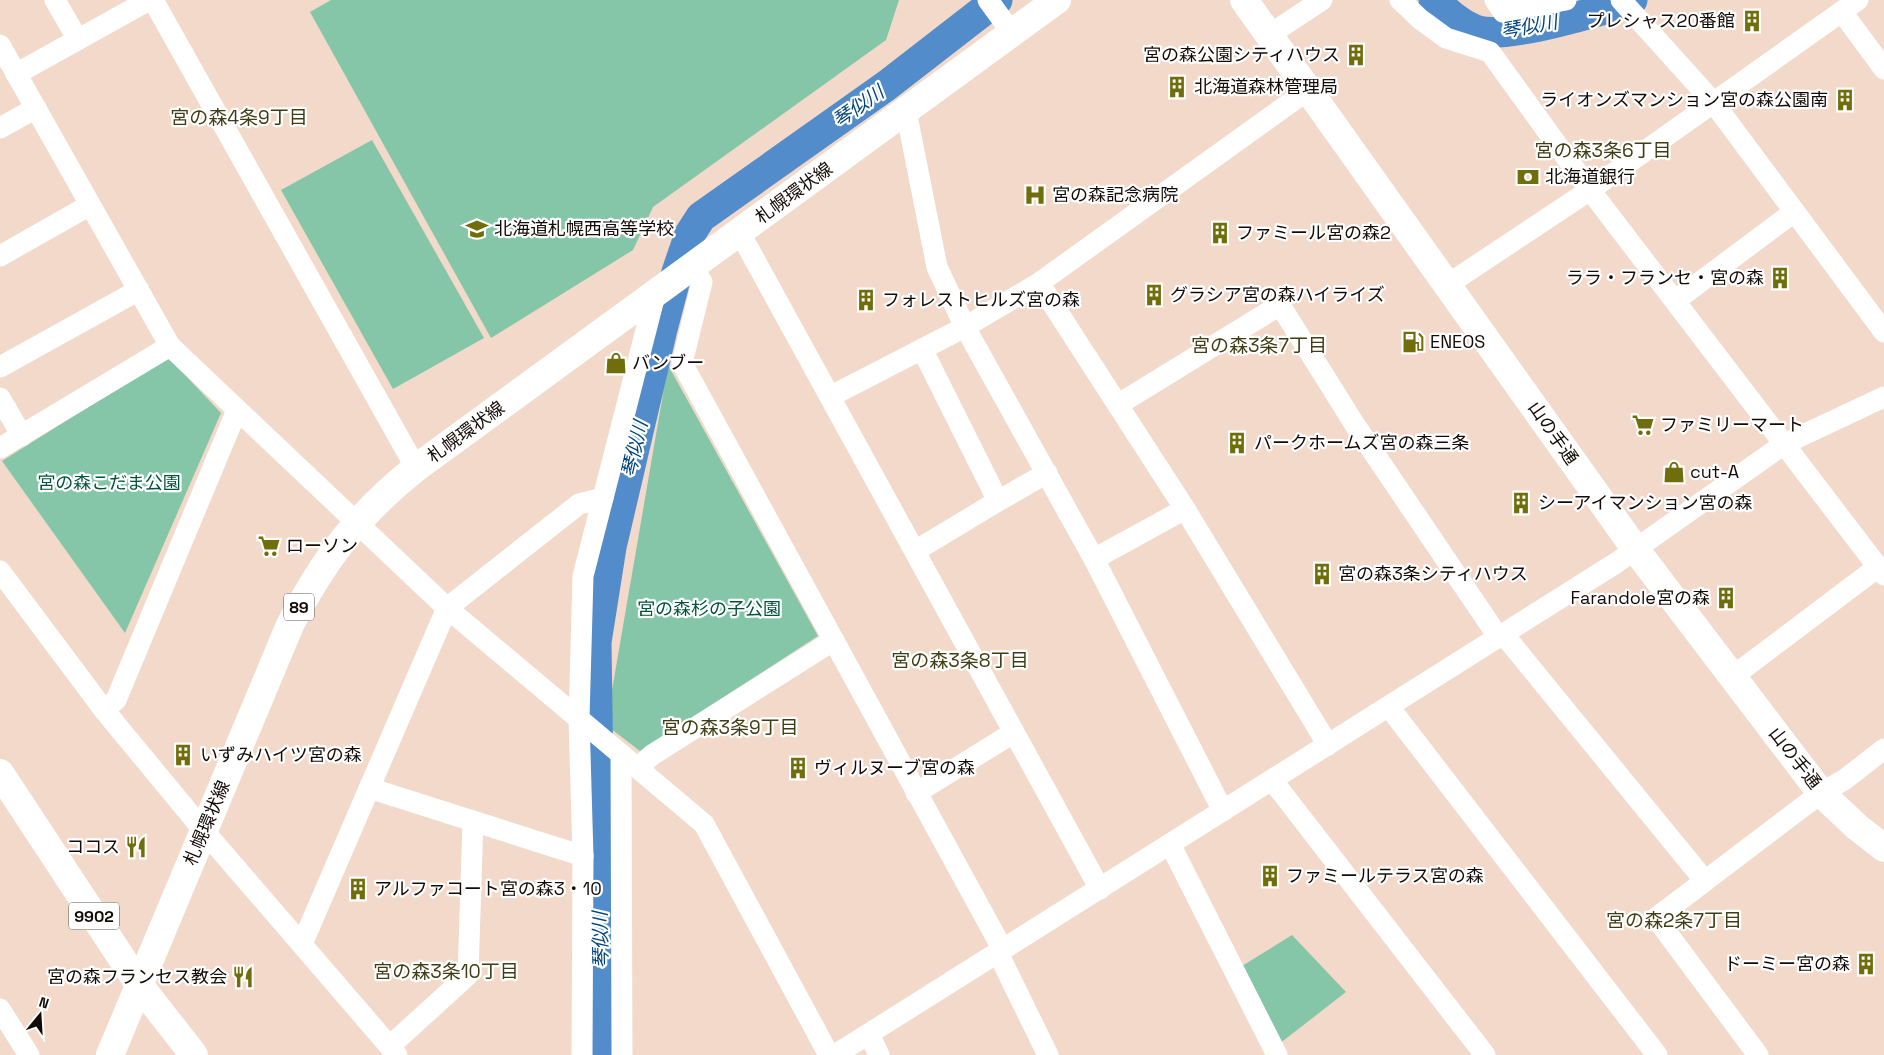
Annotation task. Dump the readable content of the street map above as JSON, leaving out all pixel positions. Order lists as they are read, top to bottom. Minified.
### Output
{"streets":{"main road":["札幌環状線","山の手通","89","9902"]},"crossings":[["札幌環状線","9902"]],"districts":["宮の森4条9丁目","宮の森3条6丁目","宮の森3条7丁目","宮の森3条8丁目","宮の森3条9丁目","宮の森2条7丁目","宮の森3条10丁目"],"water":["琴似川"],"parks":["宮の森こだま公園","宮の森杉の子公園"],"places":{"building":["プレシャス20番館","宮の森公園シティハウス","北海道森林管理局","ライオンズマンション宮の森公園南","ファミール宮の森2","ララ・フランセ・宮の森","グラシア宮の森ハイライズ","フォレストヒルズ宮の森","パークホームズ宮の森三条","シーアイマンション宮の森","宮の森3条シティハウス","Farandole宮の森","いずみハイツ宮の森","ヴィルヌーブ宮の森","ファミールテラス宮の森","アルファコート宮の森3・10","ドーミー宮の森"],"bank":["北海道銀行"],"hospital":["宮の森記念病院"],"school or university":["北海道札幌西高等学校"],"fuel station":["ENEOS"],"shop":["バンブー","cut-A"],"supermarket":["ファミリーマート","ローソン"],"restaurant":["ココス","宮の森フランセス教会"]},"north":"top"}
